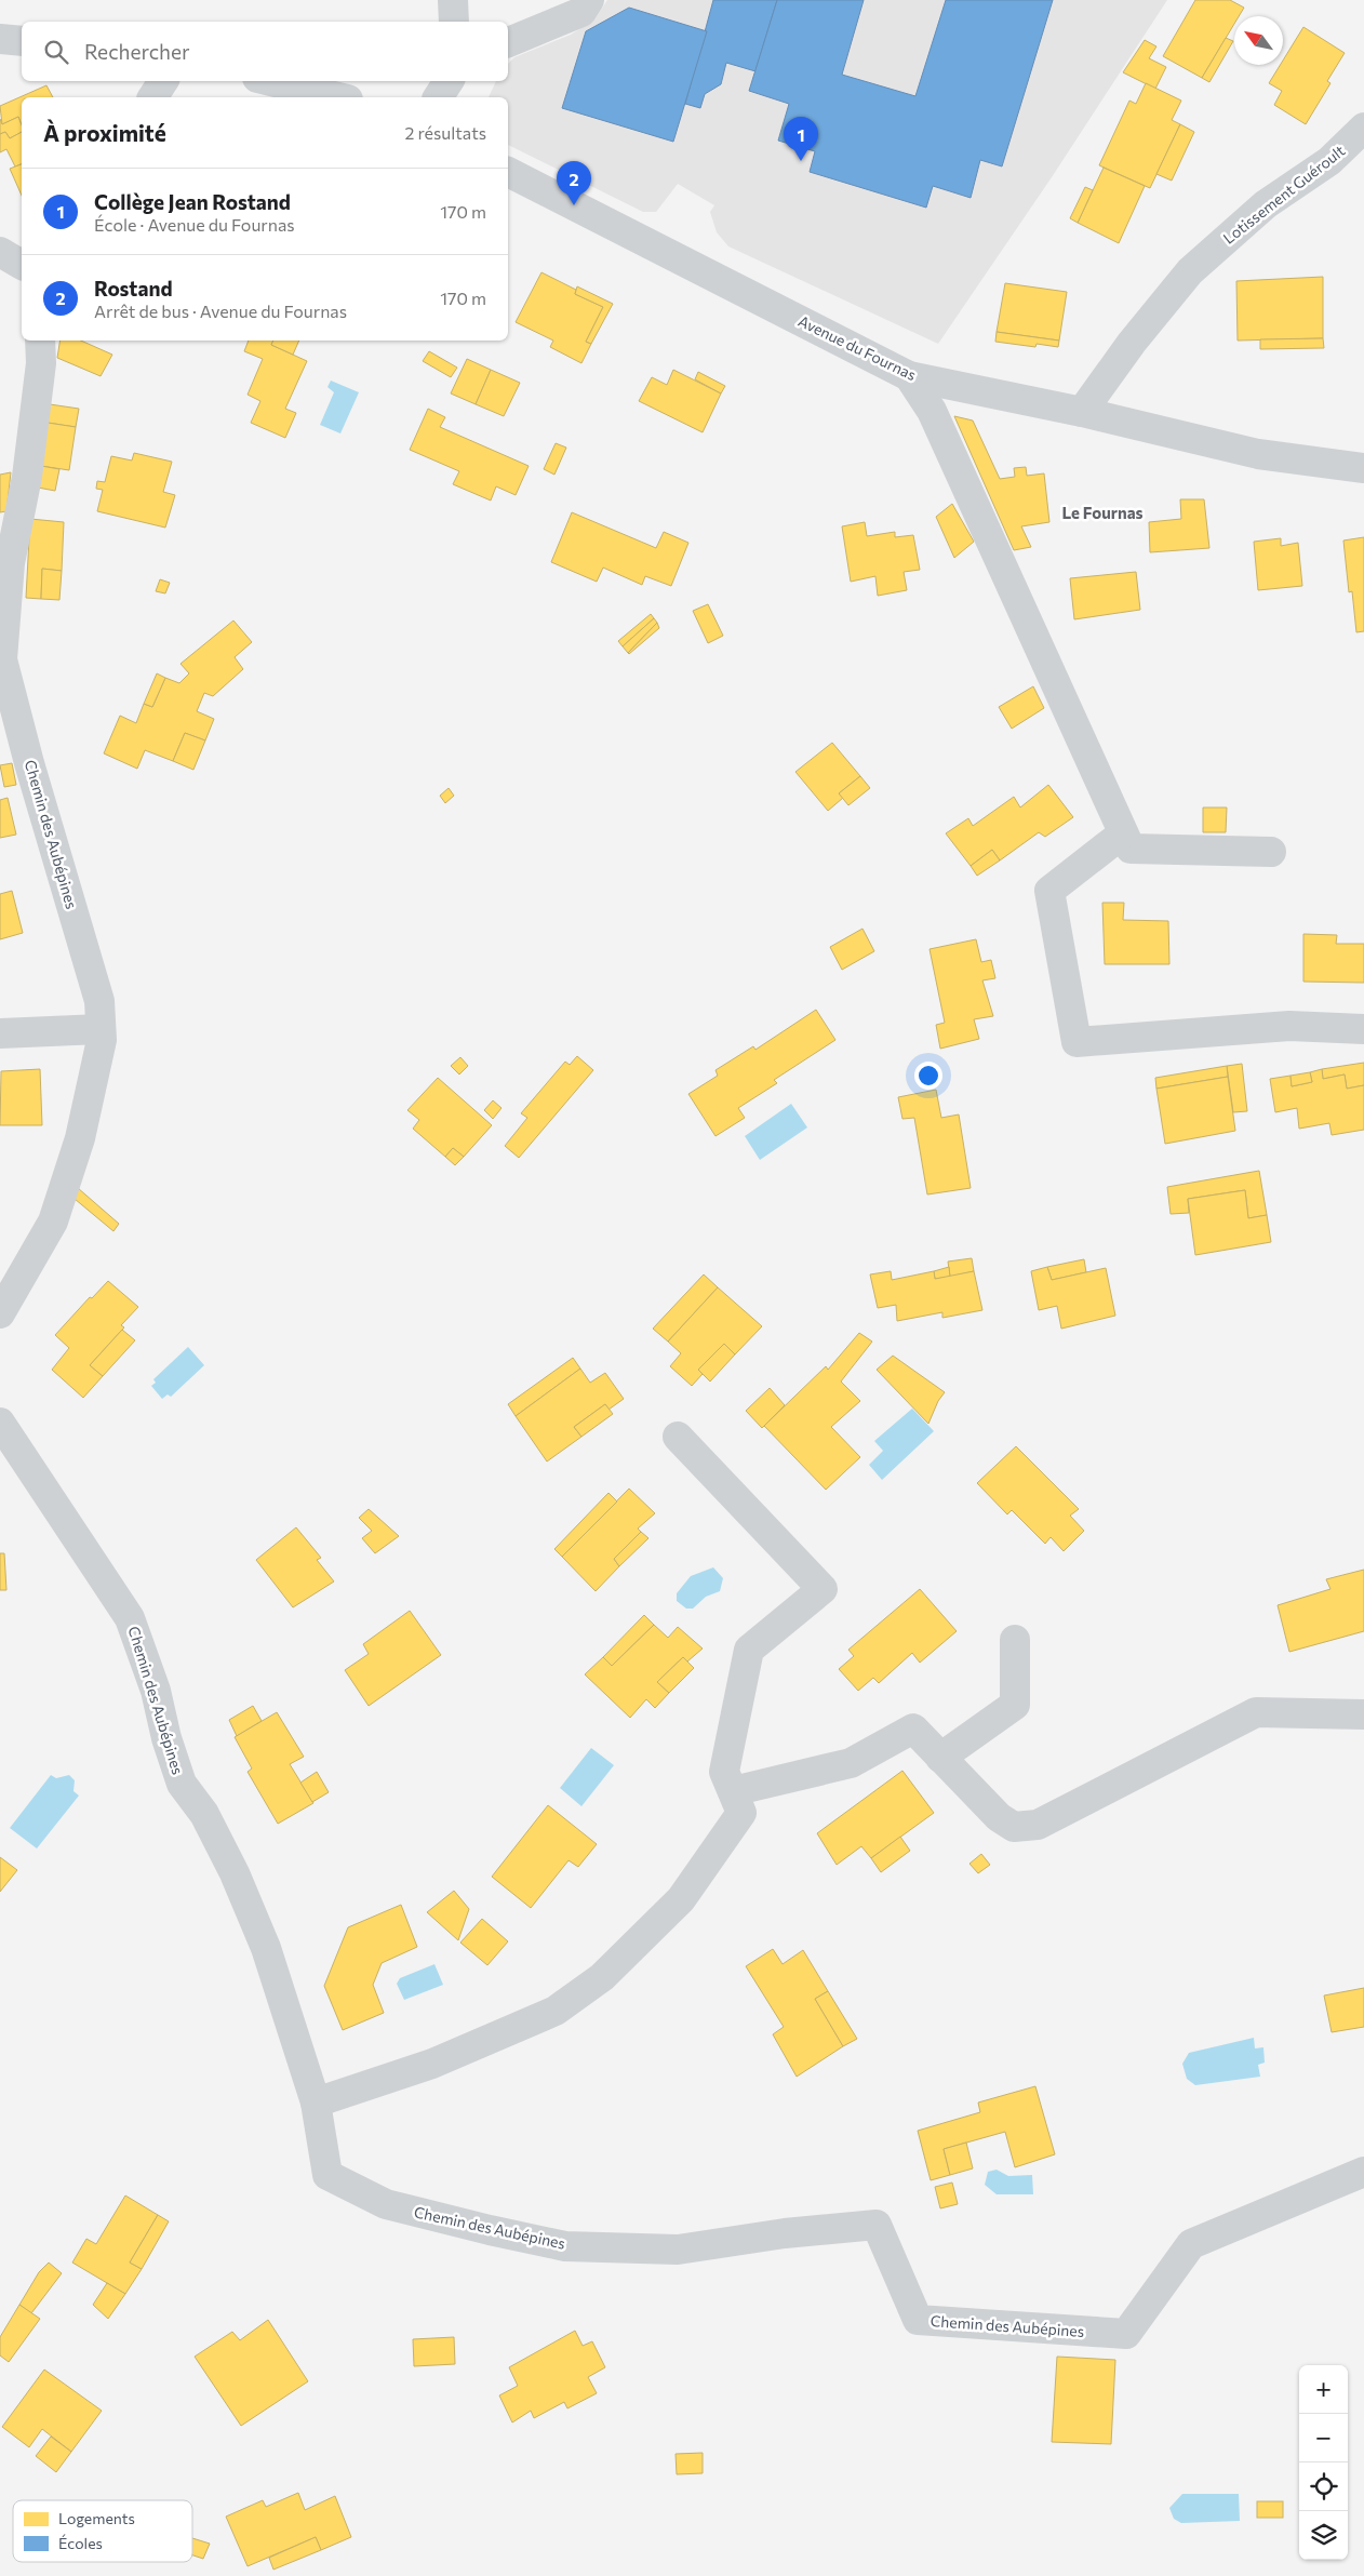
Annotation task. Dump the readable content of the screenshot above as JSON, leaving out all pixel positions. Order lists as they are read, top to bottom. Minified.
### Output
{"streets":{"street":["Lotissement Guéroult","Avenue du Fournas","Chemin des Aubépines"]},"crossings":[["Lotissement Guéroult","Avenue du Fournas"]],"districts":["Le Fournas"],"legend":["Logements","Écoles"],"north":"top left","page":{"search":"Rechercher","heading":["À proximité","2 résultats"],"pins":["1","2"],"list":[{"mark":"1","name":"Collège Jean Rostand","note":"École · Avenue du Fournas","value":"170 m"},{"mark":"2","name":"Rostand","note":"Arrêt de bus · Avenue du Fournas","value":"170 m"}],"map_buttons":["+","−"]}}
